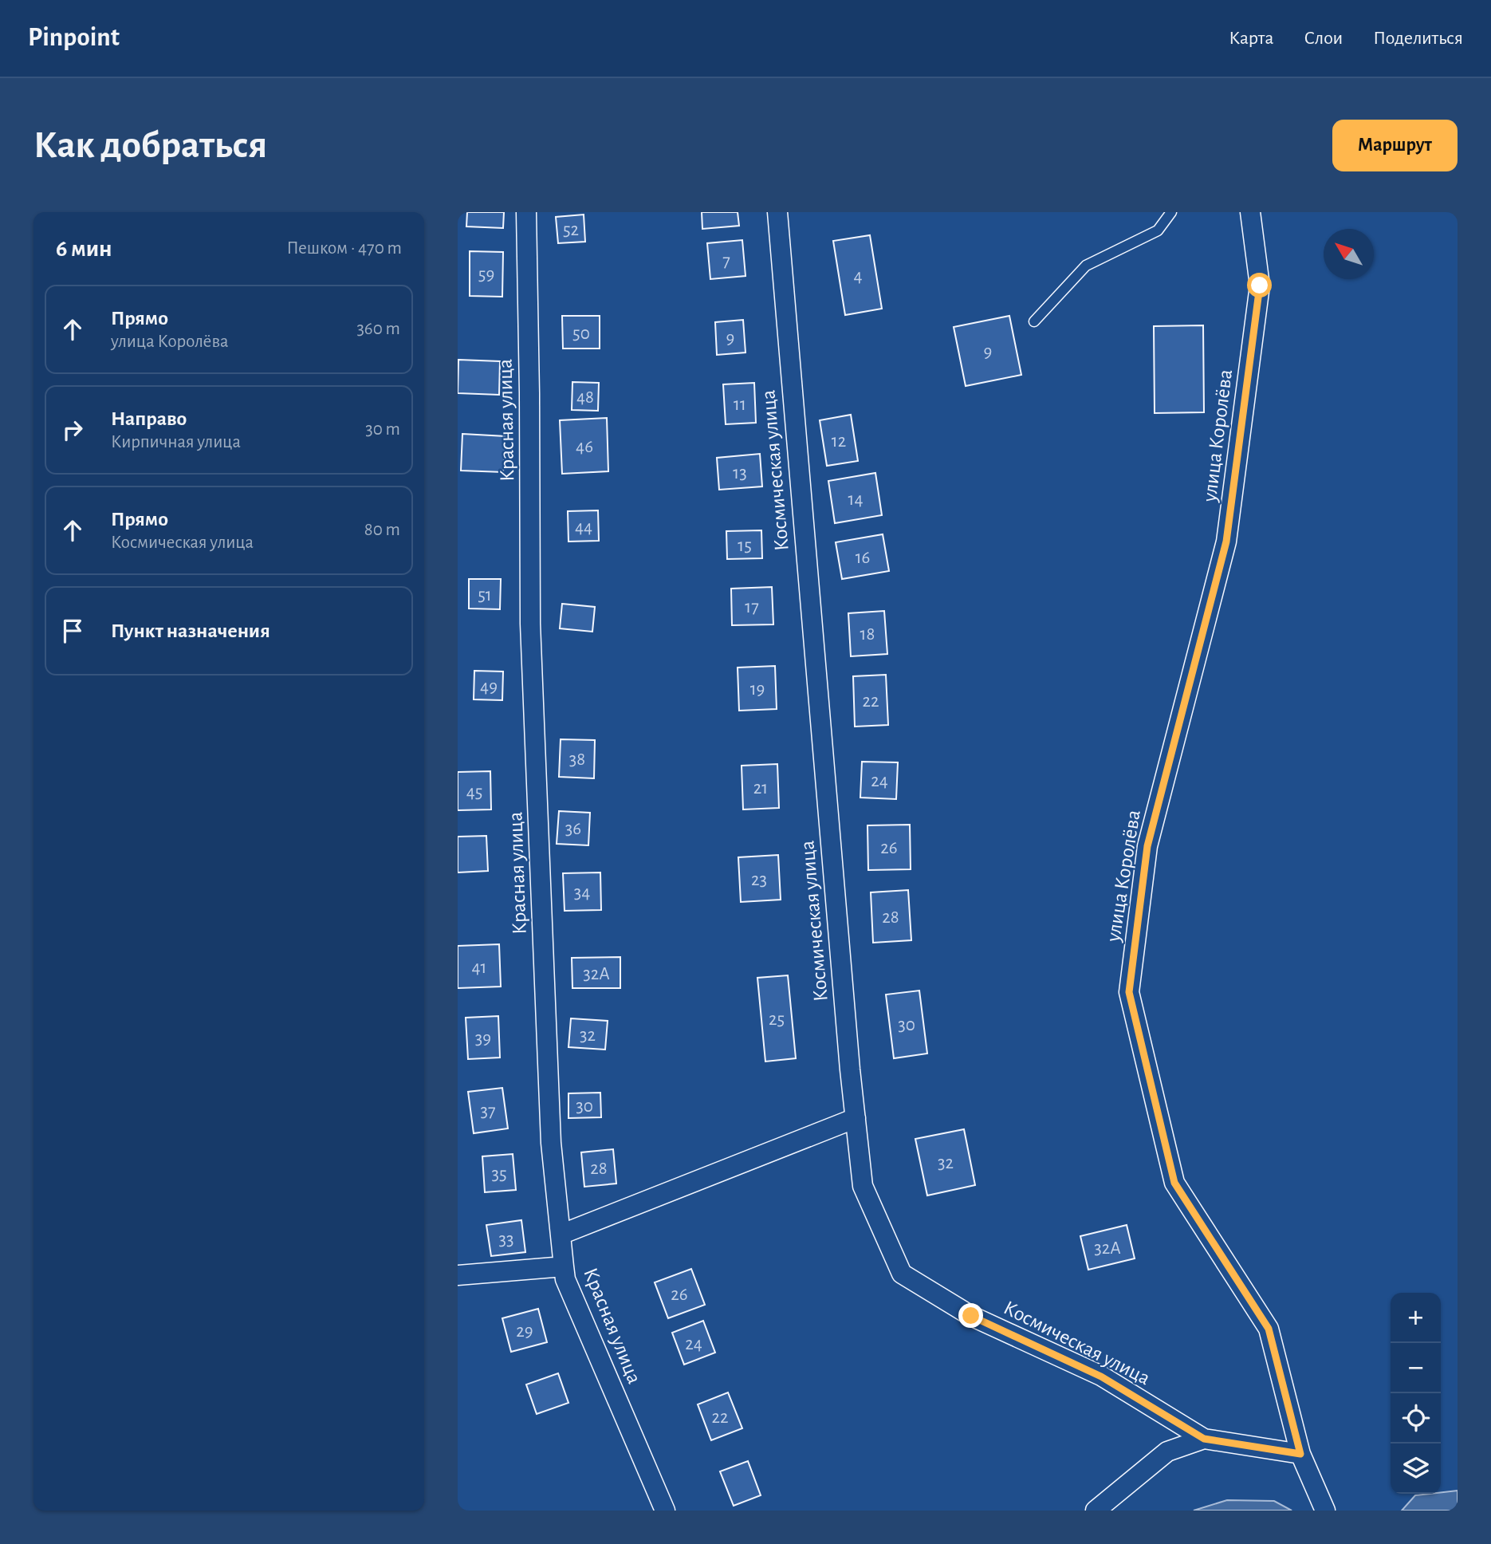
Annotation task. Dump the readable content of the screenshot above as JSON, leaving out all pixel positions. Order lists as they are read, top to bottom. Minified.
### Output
{"streets":{"street":["Красная улица","улица Королёва","Космическая улица"]},"house_numbers":["52","7","59","4","50","9","9","48","11","12","46","13","14","44","15","16","51","17","18","49","19","22","38","24","21","45","36","26","23","34","28","41","32А","25","30","32","39","30","37","32","28","35","33","32А","26","29","24","22"],"north":"top left","page":{"header":"Pinpoint","nav":["Карта","Слои","Поделиться"],"buttons":"Маршрут","title":"Как добраться","heading":["6 мин","Пешком · 470 m"],"list":[["Прямо","улица Королёва","360 m"],["Направо","Кирпичная улица","30 m"],["Прямо","Космическая улица","80 m"],"Пункт назначения"],"map_buttons":["+","−"]}}
